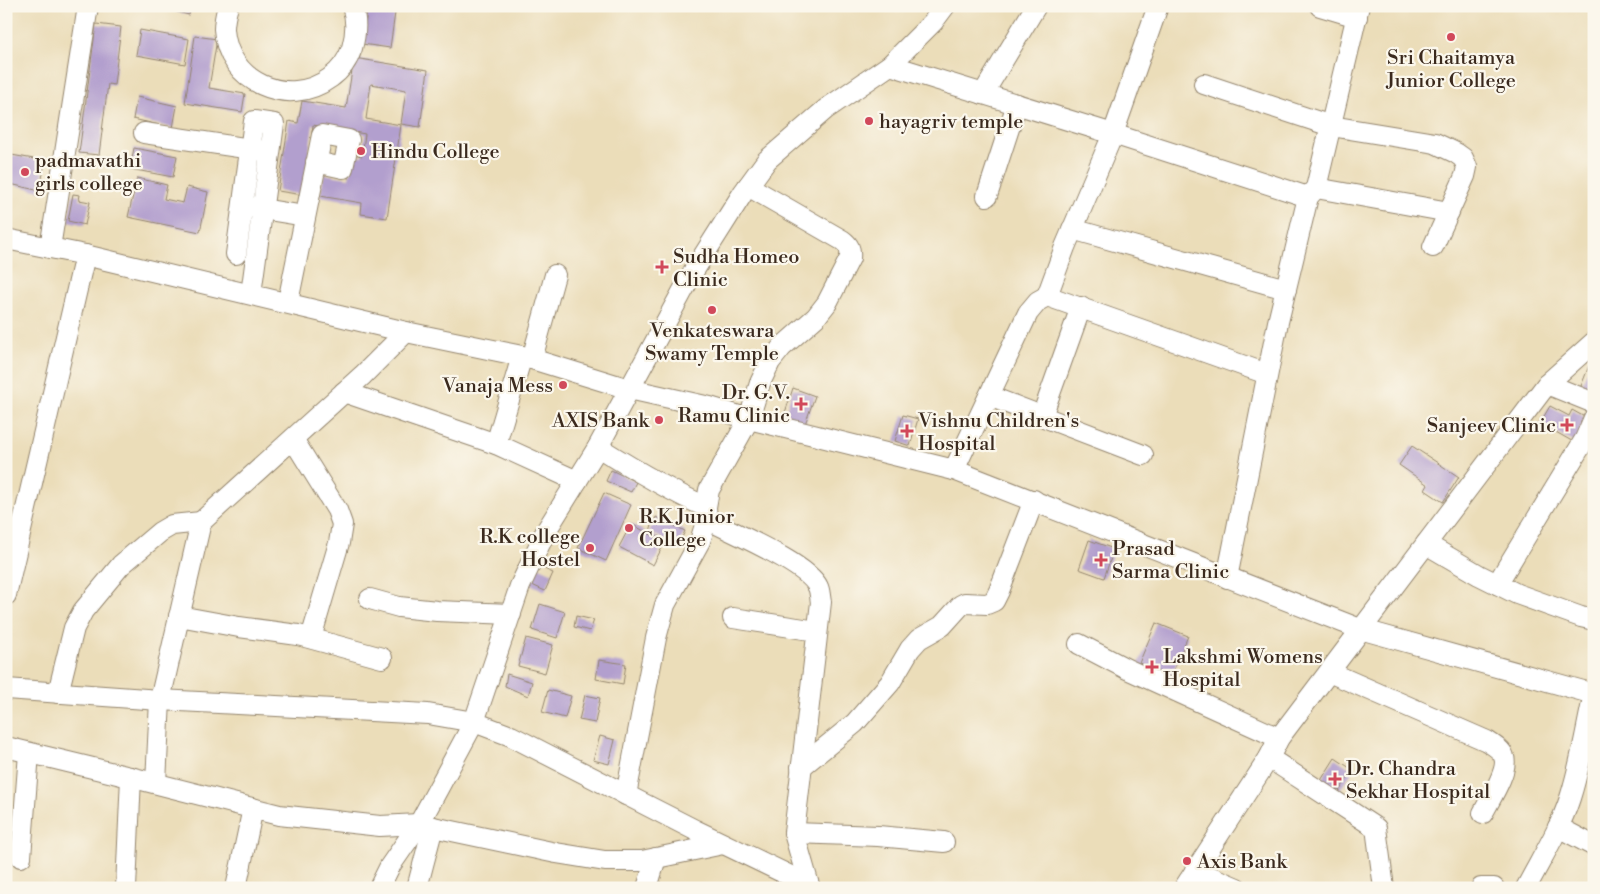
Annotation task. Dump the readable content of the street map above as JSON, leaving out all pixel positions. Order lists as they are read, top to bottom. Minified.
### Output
{"places":{"other":["Sri Chaitamya Junior College","hayagriv temple","Hindu College","padmavathi girls college","Venkateswara Swamy Temple","Vanaja Mess","AXIS Bank","R.K Junior College","R.K college Hostel","Axis Bank"],"health":["Sudha Homeo Clinic","Dr. G.V. Ramu Clinic","Sanjeev Clinic","Vishnu Children's Hospital","Prasad Sarma Clinic","Lakshmi Womens Hospital","Dr. Chandra Sekhar Hospital"]}}
